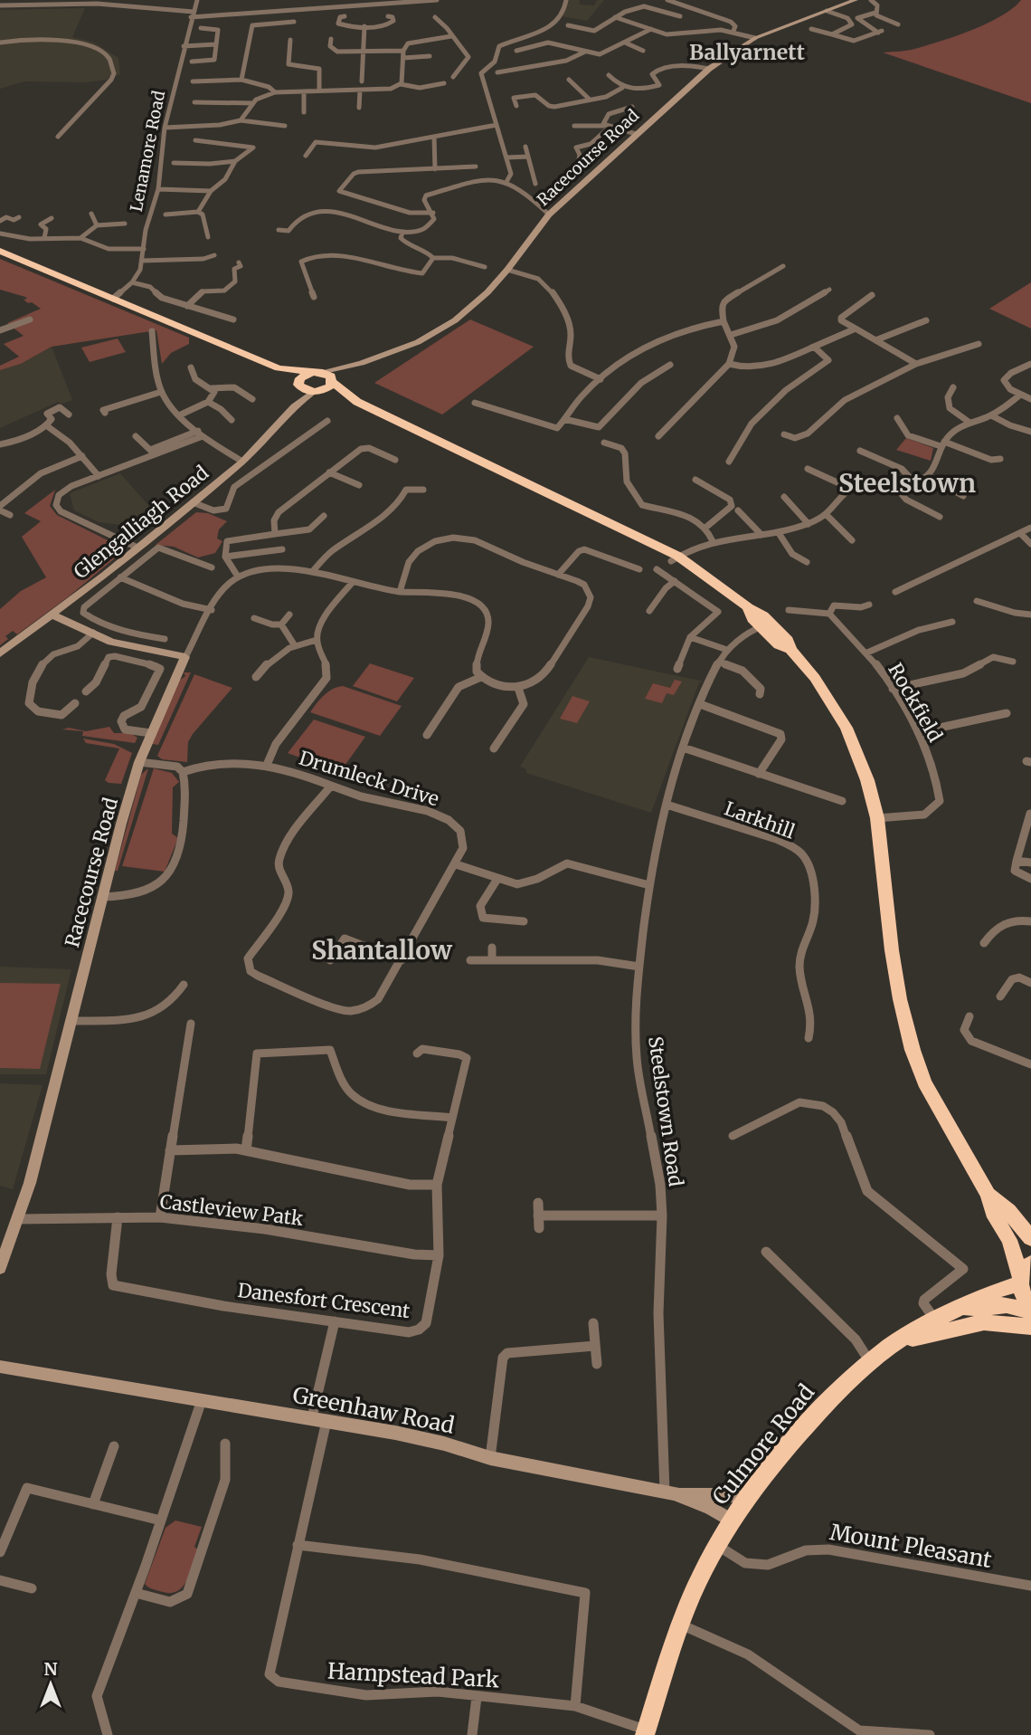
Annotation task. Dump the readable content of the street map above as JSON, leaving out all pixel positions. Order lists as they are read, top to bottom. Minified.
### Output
{"streets":{"highway":["Culmore Road"],"main road":["Racecourse Road","Glengalliagh Road","Greenhaw Road"],"street":["Lenamore Road","Rockfield","Drumleck Drive","Larkhill","Steelstown Road","Castleview Patk","Danesfort Crescent","Mount Pleasant","Hampstead Park"]},"crossings":[["Racecourse Road","Drumleck Drive"],["Racecourse Road","Castleview Patk"],["Larkhill","Steelstown Road"],["Steelstown Road","Greenhaw Road"],["Castleview Patk","Danesfort Crescent"],["Danesfort Crescent","Hampstead Park"],["Greenhaw Road","Culmore Road"],["Greenhaw Road","Hampstead Park"],["Culmore Road","Mount Pleasant"],["Culmore Road","Hampstead Park"]],"districts":["Ballyarnett","Steelstown","Shantallow"],"north":"top"}
